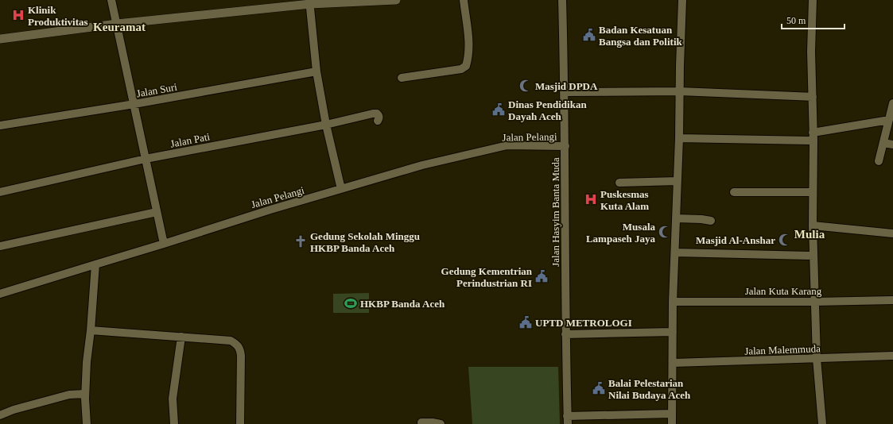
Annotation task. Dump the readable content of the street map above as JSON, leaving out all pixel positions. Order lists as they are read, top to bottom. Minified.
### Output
{"streets":{"street":["Jalan Suri","Jalan Pelangi","Jalan Pati","Jalan Hasyim Banta Muda","Jalan Kuta Karang","Jalan Malemmuda"]},"crossings":[["Jalan Pelangi","Jalan Hasyim Banta Muda"]],"districts":["Keuramat","Mulia"],"places":{"hospital":["Klinik Produktivitas","Puskesmas Kuta Alam"],"public building":["Badan Kesatuan Bangsa dan Politik","Dinas Pendidikan Dayah Aceh","Gedung Kementrian Perindustrian RI","UPTD METROLOGI","Balai Pelestarian Nilai Budaya Aceh"],"mosque":["Masjid DPDA","Musala Lampaseh Jaya","Masjid Al-Anshar"],"church":["Gedung Sekolah Minggu HKBP Banda Aceh"],"sports":["HKBP Banda Aceh"]},"scale_bar":"50 m"}
